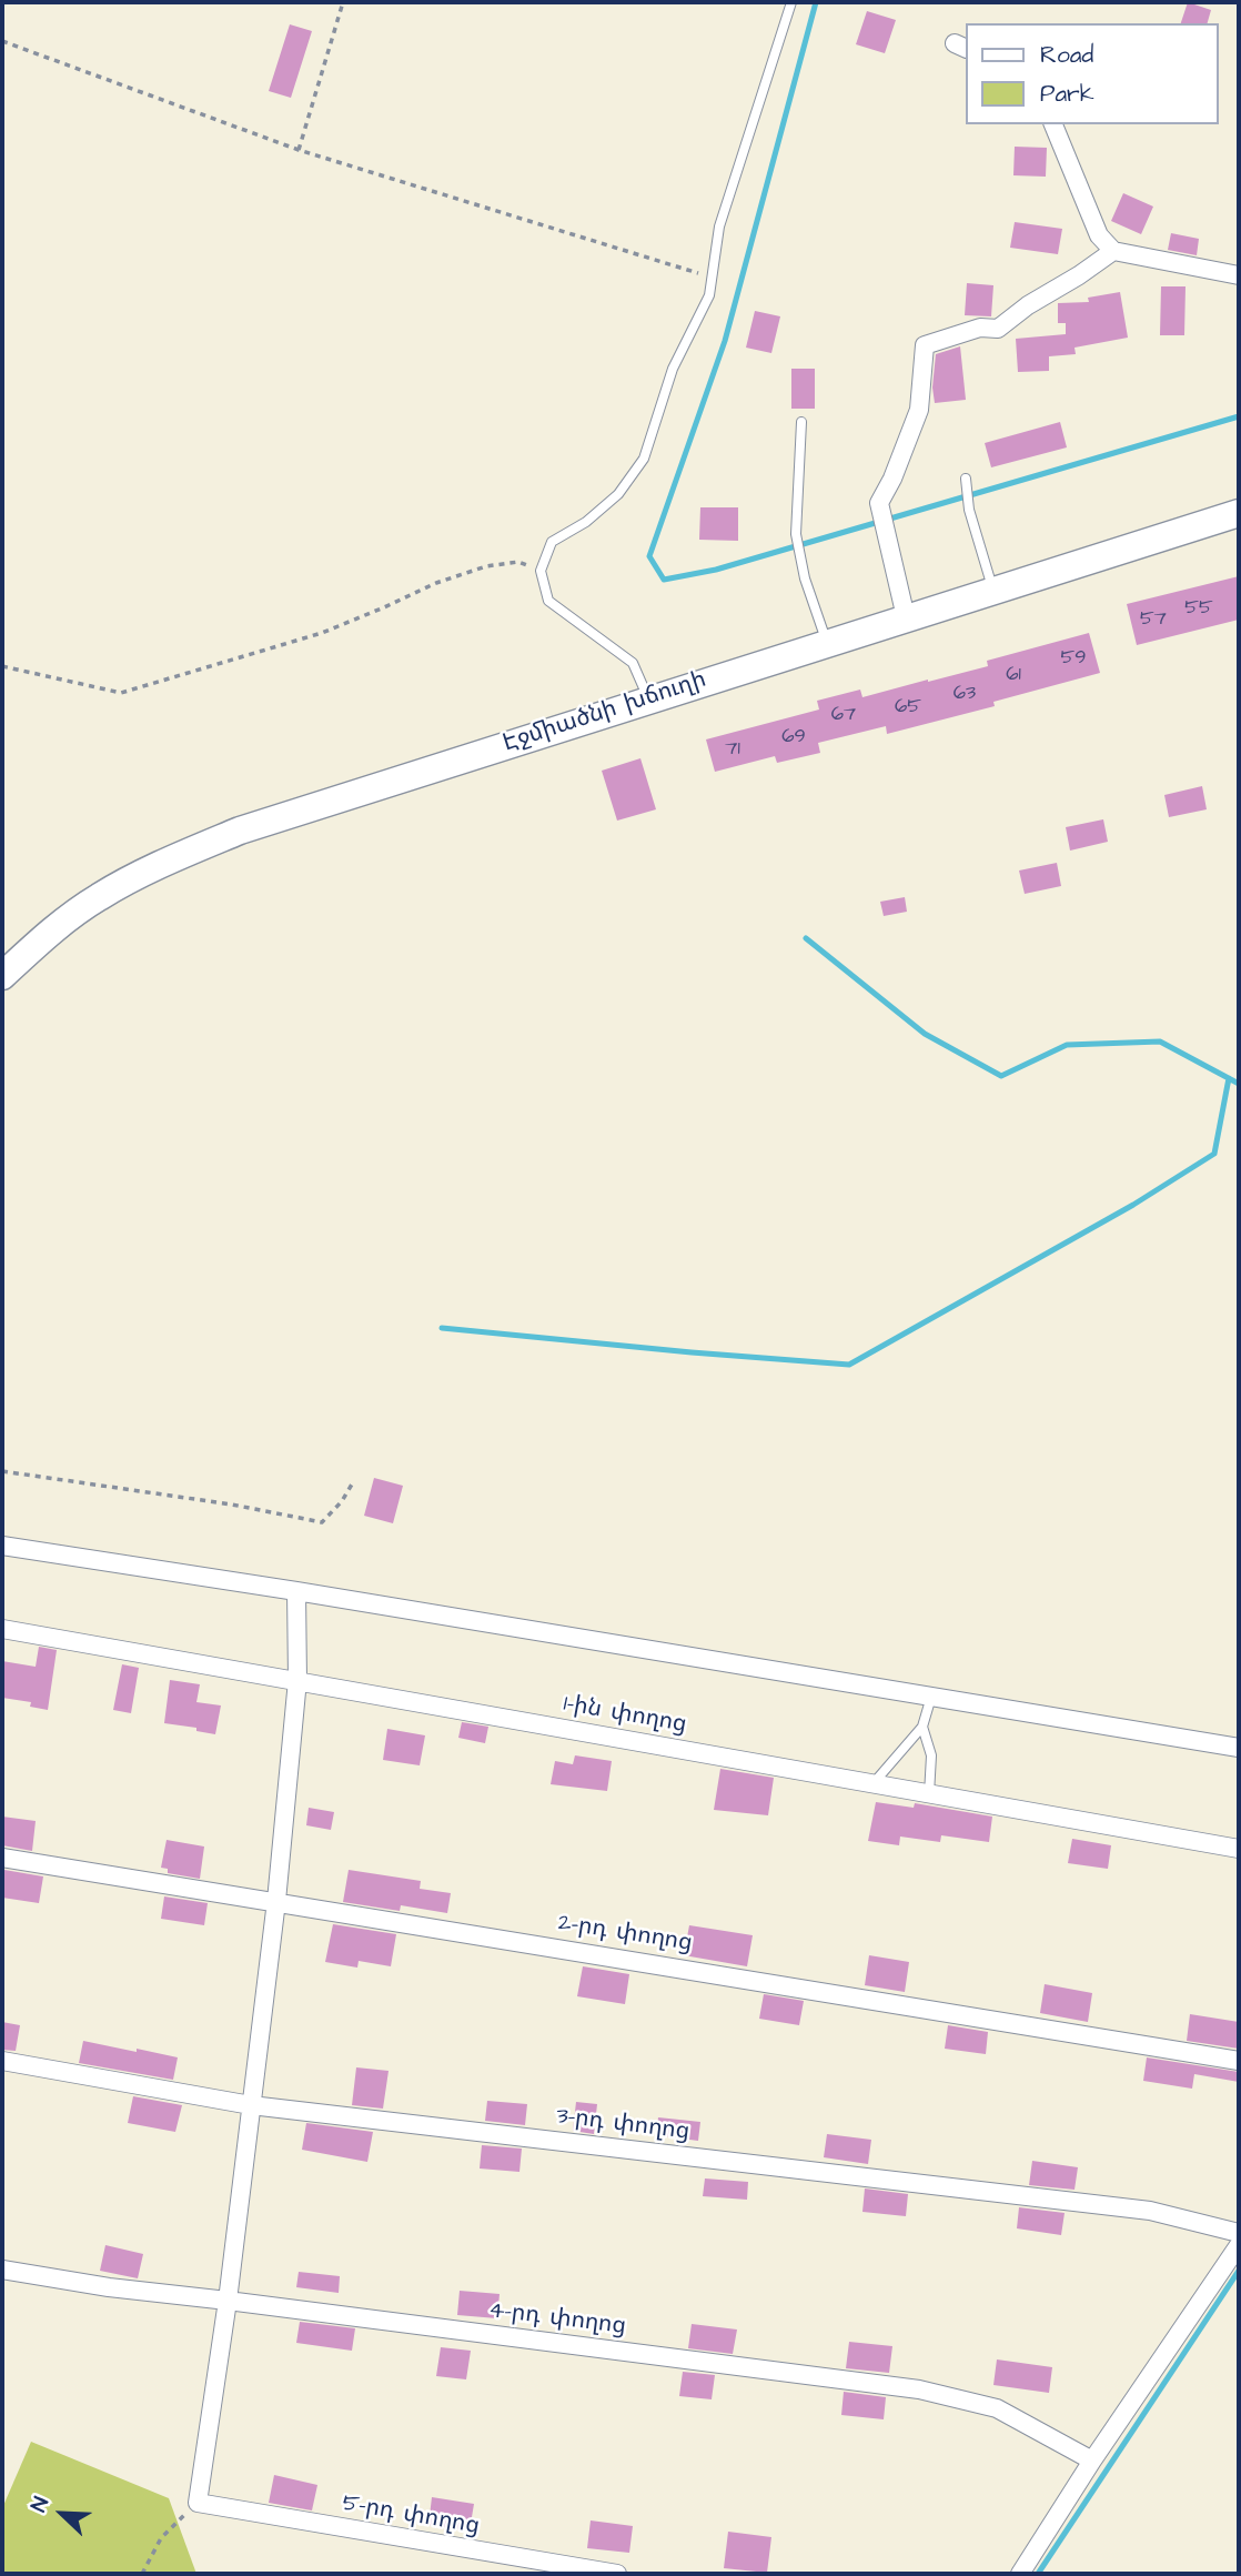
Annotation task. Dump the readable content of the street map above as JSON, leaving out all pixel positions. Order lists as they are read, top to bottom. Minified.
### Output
{"streets":{"main road":["Էջմիածնի խճուղի"],"street":["1-ին փողոց","2-րդ փողոց","3-րդ փողոց","4-րդ փողոց","5-րդ փողոց"]},"house_numbers":["55","57","59","61","63","65","67","69","71"],"legend":["Road","Park"],"north":"top left"}
